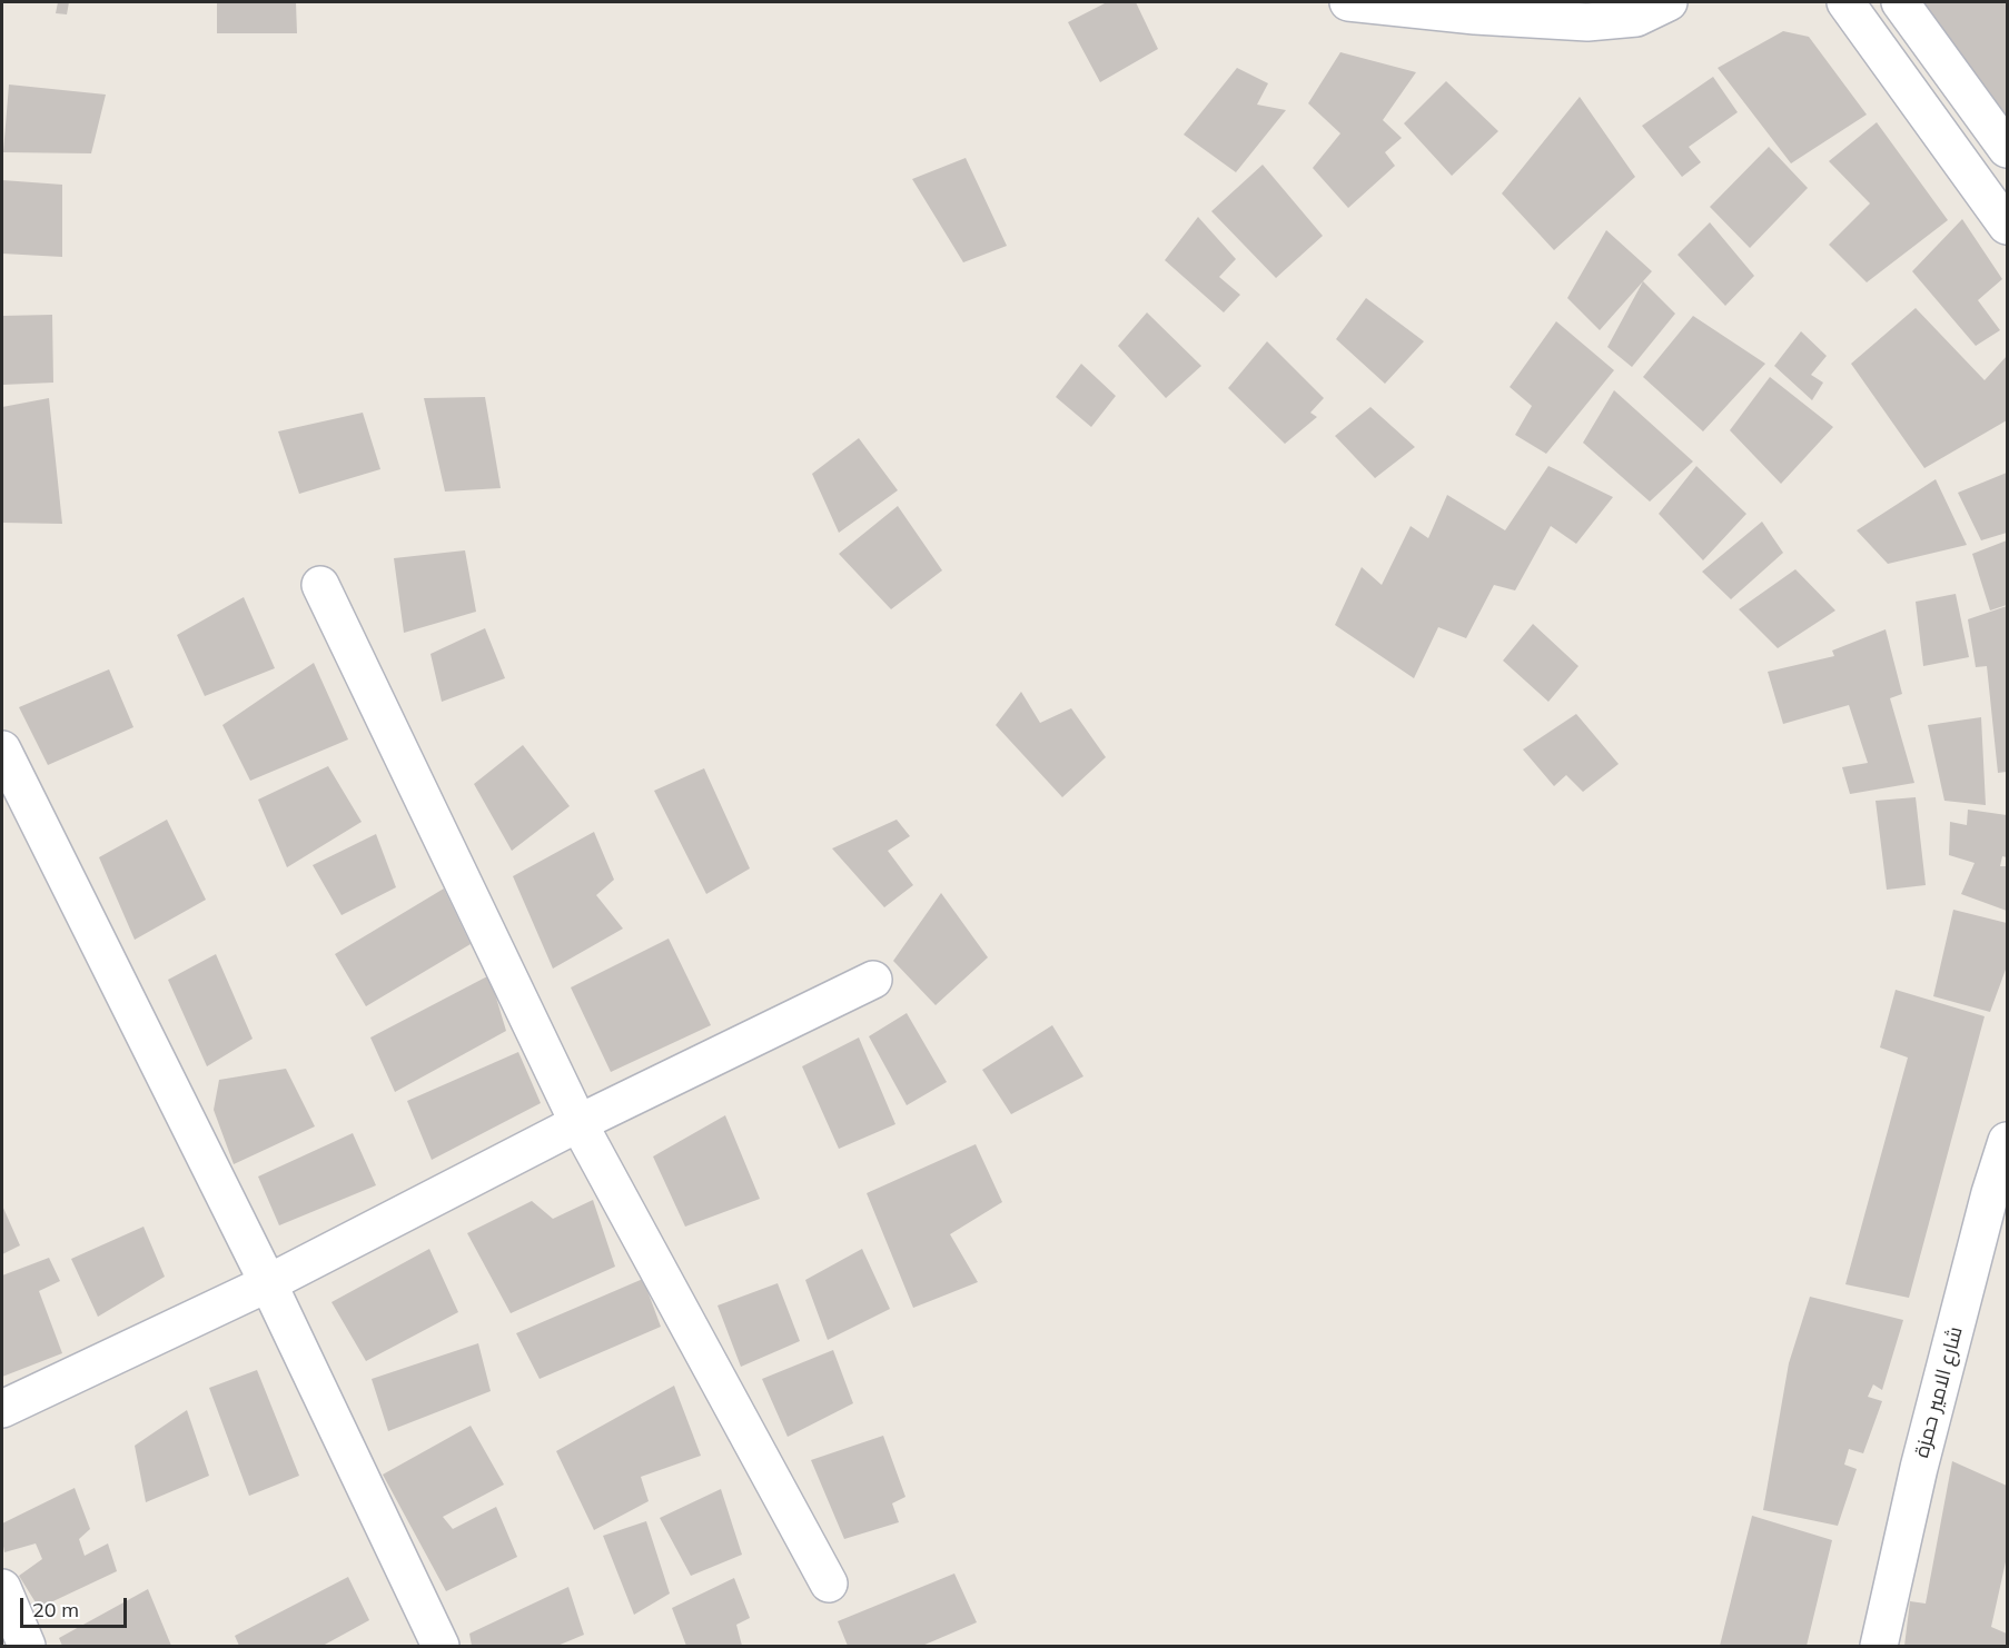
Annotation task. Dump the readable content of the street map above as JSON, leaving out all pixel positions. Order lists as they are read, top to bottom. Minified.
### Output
{"streets":{"street":["شارع الامير حمزة"]},"scale_bar":"20 m"}
